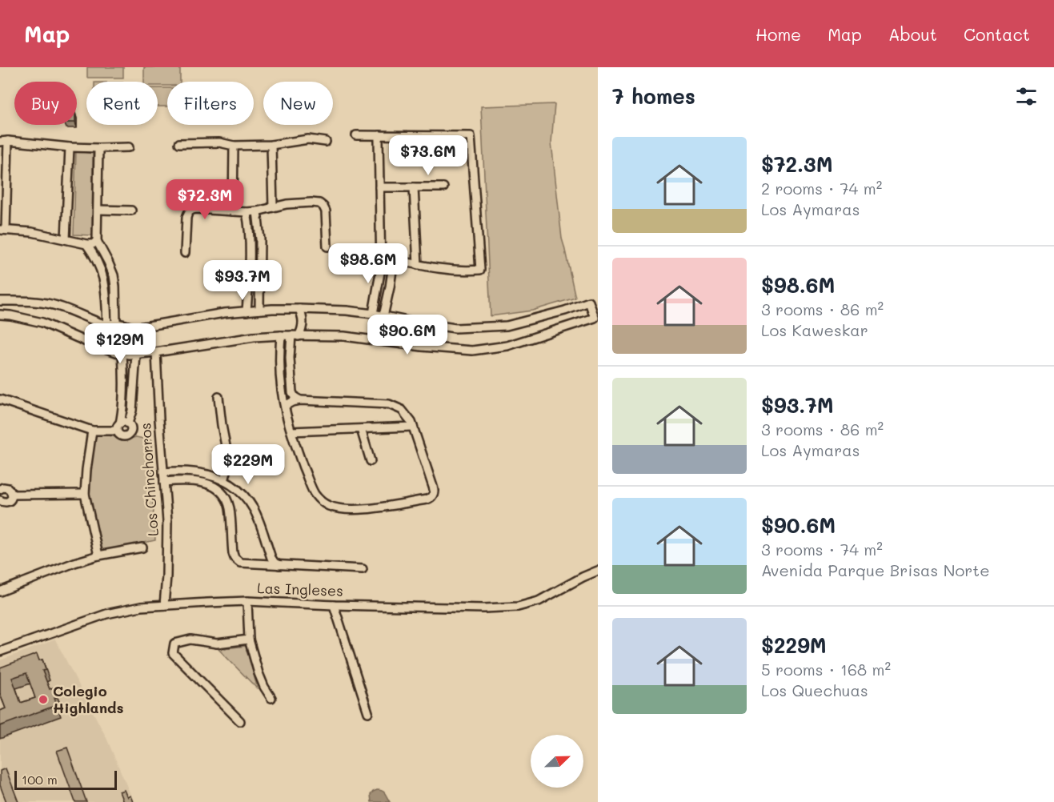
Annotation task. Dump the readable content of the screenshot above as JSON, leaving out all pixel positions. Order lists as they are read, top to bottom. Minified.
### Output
{"streets":{"street":["Los Chinchorros","Las Ingleses"]},"crossings":[["Los Chinchorros","Las Ingleses"]],"places":["Colegio Highlands"],"scale_bar":"100 m","north":"top right","page":{"header":"Map","nav":["Home","Map","About","Contact"],"heading":"7 homes","chip":["Buy","Rent","Filters","New"],"list":[{"name":"$72.3M","note":"2 rooms · 74 m² · Los Aymaras"},{"name":"$98.6M","note":"3 rooms · 86 m² · Los Kaweskar"},{"name":"$93.7M","note":"3 rooms · 86 m² · Los Aymaras"},{"name":"$90.6M","note":"3 rooms · 74 m² · Avenida Parque Brisas Norte"},{"name":"$229M","note":"5 rooms · 168 m² · Los Quechuas"}],"price":["$73.6M","$72.3M","$98.6M","$93.7M","$90.6M","$129M","$229M"],"scale":"100 m"}}
